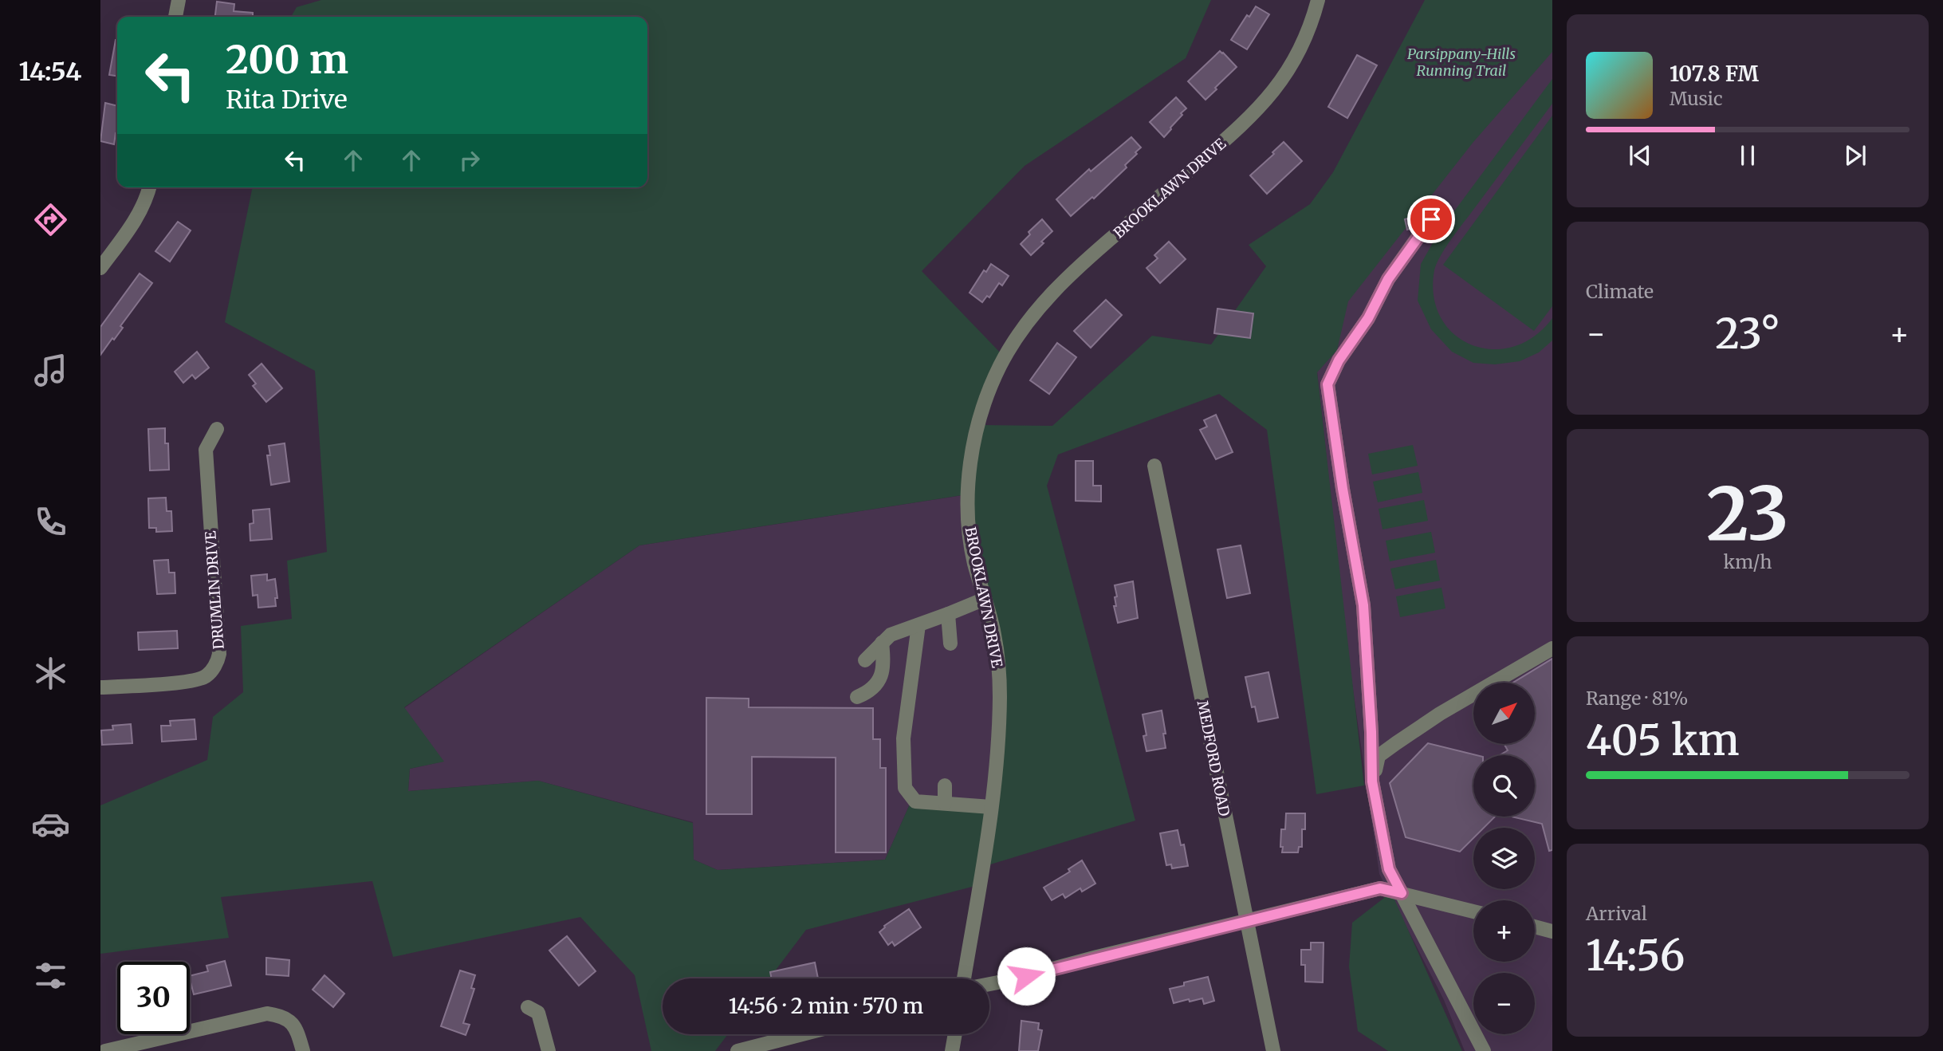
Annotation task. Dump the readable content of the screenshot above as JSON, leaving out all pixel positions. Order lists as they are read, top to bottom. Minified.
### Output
{"streets":{"street":["BROOKLAWN DRIVE","DRUMLIN DRIVE","MEDFORD ROAD"]},"parks":["Parsippany-Hills Running Trail"],"north":"top right","page":{"tabs":"14:54","turn":["200 m","Rita Drive"],"song":["107.8 FM","Music"],"tile":["Climate",["23","km/h"],["Range · 81%","405 km"],["Arrival","14:56"]],"heat":["−","23°","+"],"map_buttons":["+","−"],"limit":"30","trip":"14:56 · 2 min · 570 m"}}
